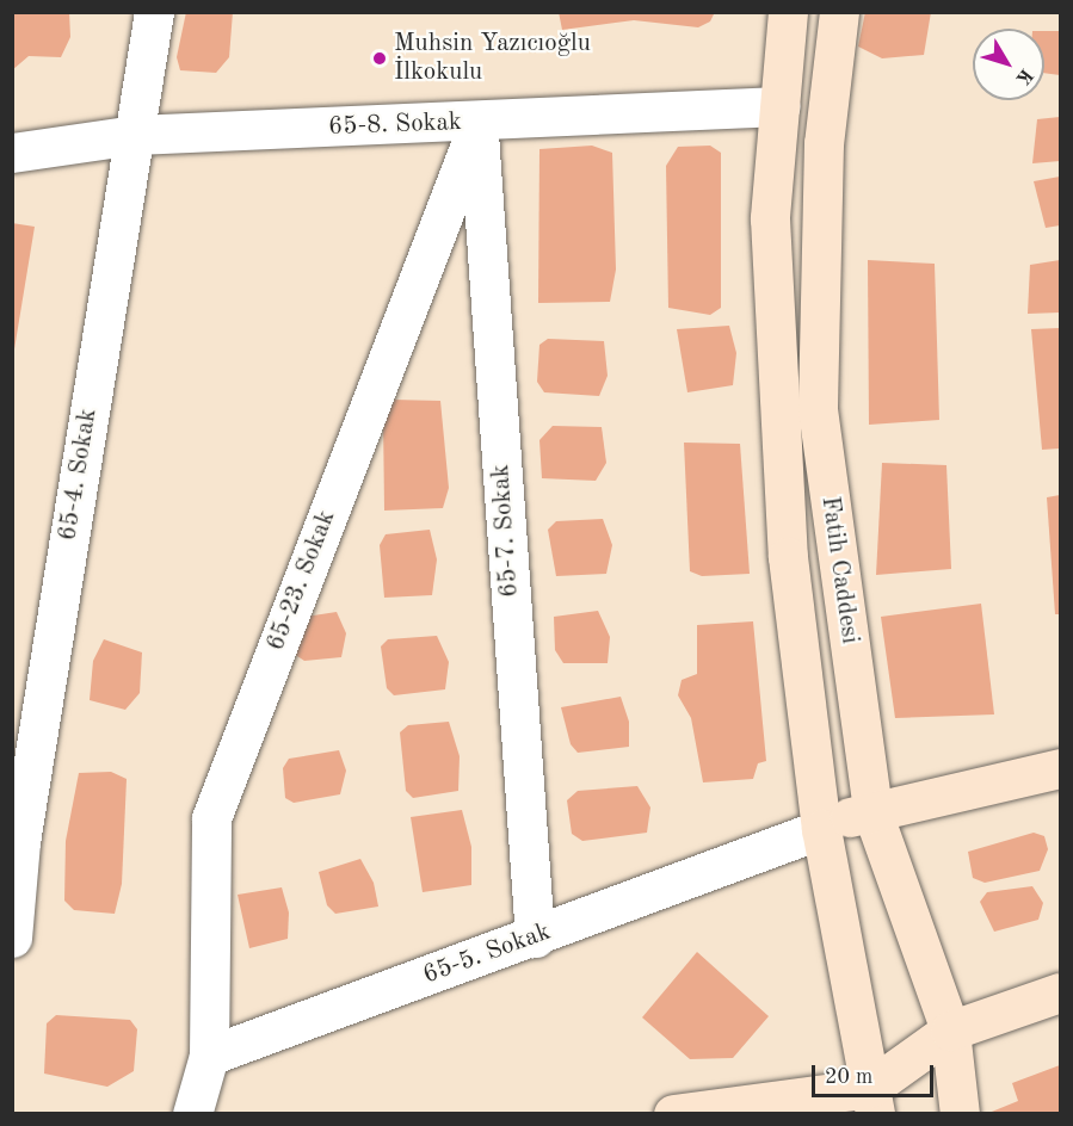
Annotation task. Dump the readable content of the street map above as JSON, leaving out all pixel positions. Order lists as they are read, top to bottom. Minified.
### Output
{"streets":{"main road":["Fatih Caddesi"],"street":["65-8. Sokak","65-4. Sokak","65-7. Sokak","65-23. Sokak","65-5. Sokak"]},"crossings":[["65-8. Sokak","65-4. Sokak"],["65-8. Sokak","65-7. Sokak"],["65-8. Sokak","Fatih Caddesi"],["65-8. Sokak","65-23. Sokak"],["65-7. Sokak","65-23. Sokak"],["65-7. Sokak","65-5. Sokak"],["Fatih Caddesi","65-5. Sokak"],["65-23. Sokak","65-5. Sokak"]],"places":["Muhsin Yazıcıoğlu İlkokulu"],"scale_bar":"20 m","north":"bottom right"}
